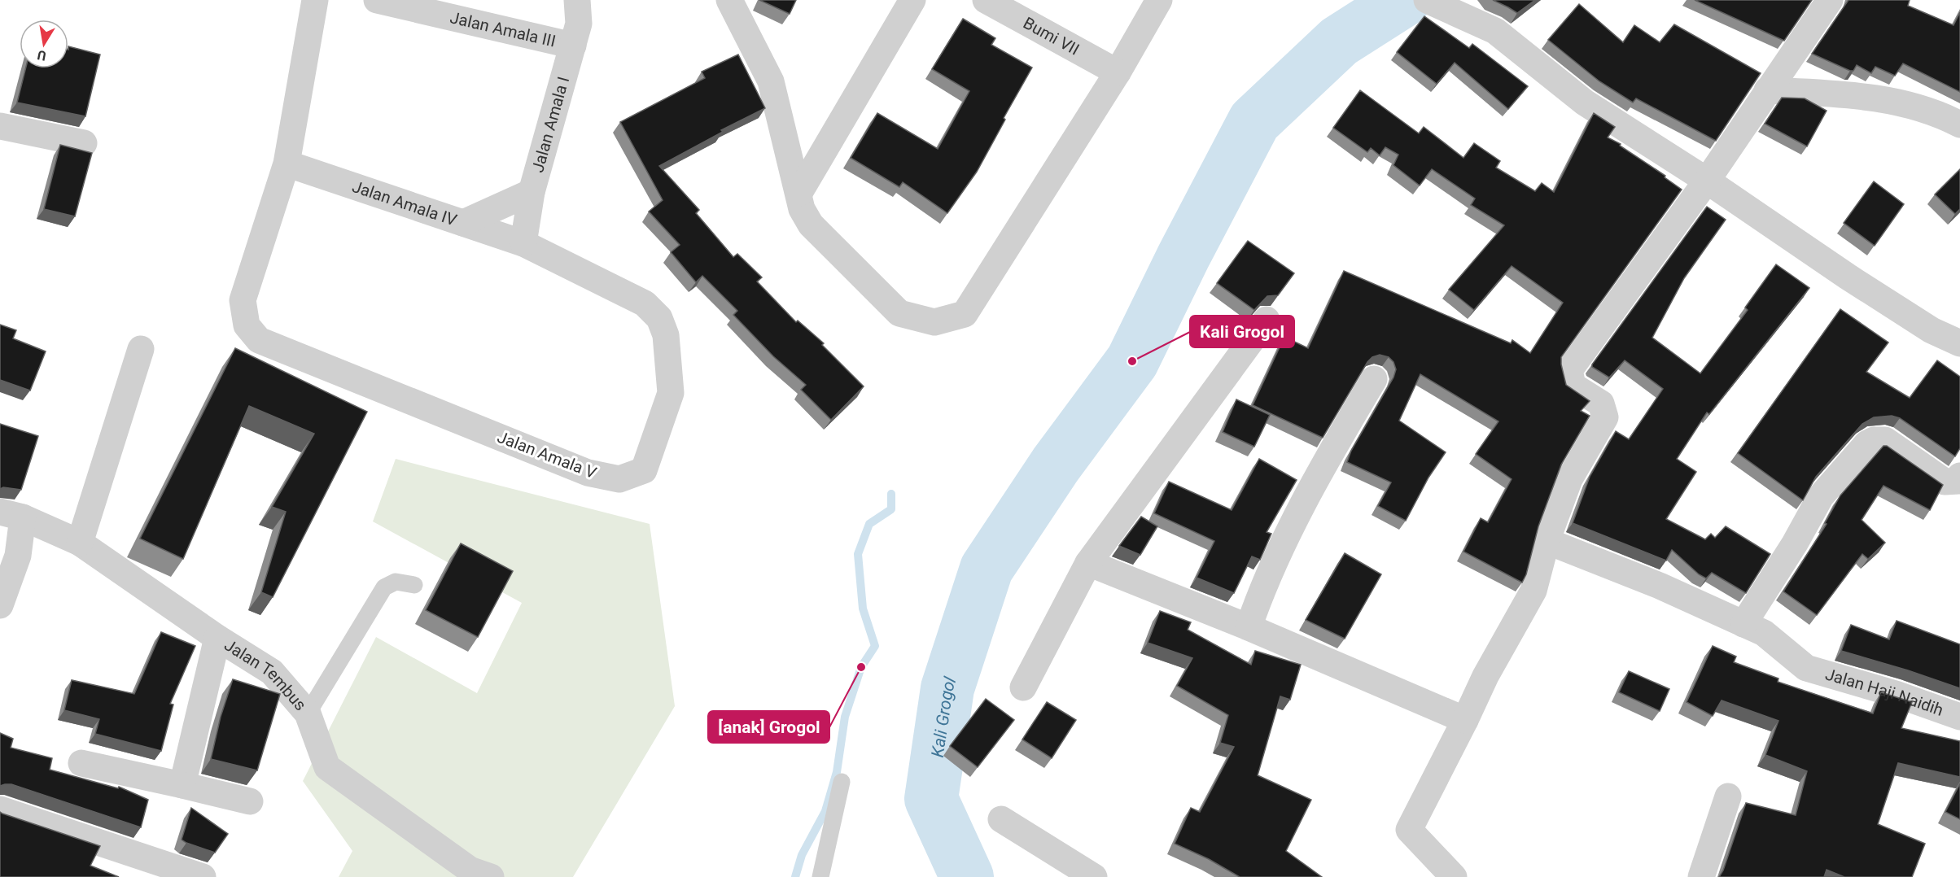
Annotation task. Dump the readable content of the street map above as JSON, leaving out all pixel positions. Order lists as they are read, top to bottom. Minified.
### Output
{"streets":{"street":["Jalan Amala III","Bumi VII","Jalan Amala I","Jalan Amala IV","Jalan Amala V","Jalan Tembus","Jalan Haji Naidih"]},"crossings":[["Jalan Amala III","Jalan Amala I"],["Jalan Amala I","Jalan Amala IV"],["Jalan Amala I","Jalan Amala V"],["Jalan Amala IV","Jalan Amala V"]],"water":["Kali Grogol"],"places":["Kali Grogol","[anak] Grogol"],"north":"bottom"}
